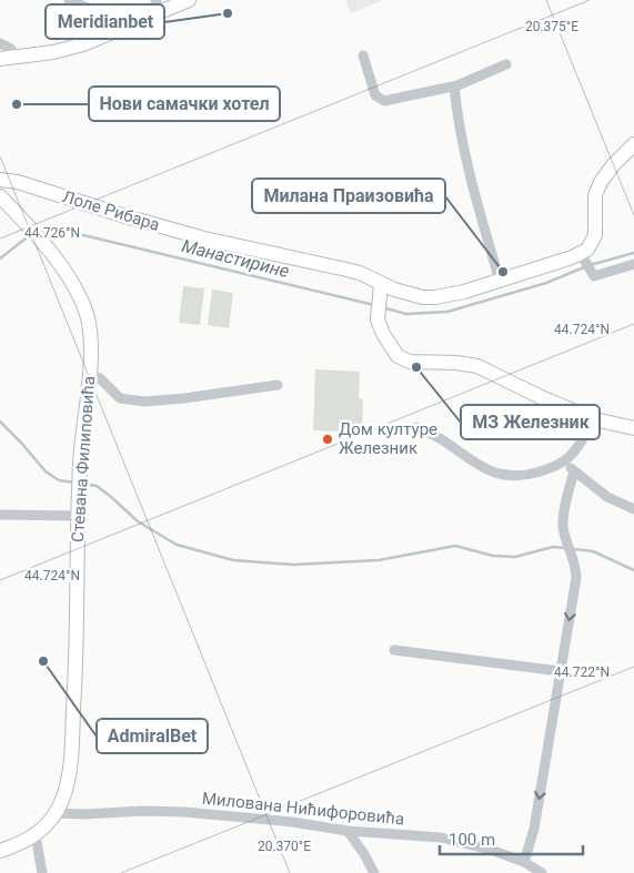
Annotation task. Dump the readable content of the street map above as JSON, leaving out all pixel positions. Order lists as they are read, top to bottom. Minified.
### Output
{"streets":{"street":["Лоле Рибара","Стевана Филиповића","Милована Нићифоровића"]},"crossings":[["Стевана Филиповића","Милована Нићифоровића"]],"water":["Манастирине"],"places":["Meridianbet","Нови самачки хотел","Милана Праизовића","МЗ Железник","Дом културе Железник","AdmiralBet"],"scale_bar":"100 m","coordinates":["20.375°E","44.726°N","44.724°N","44.722°N","20.370°E"]}
